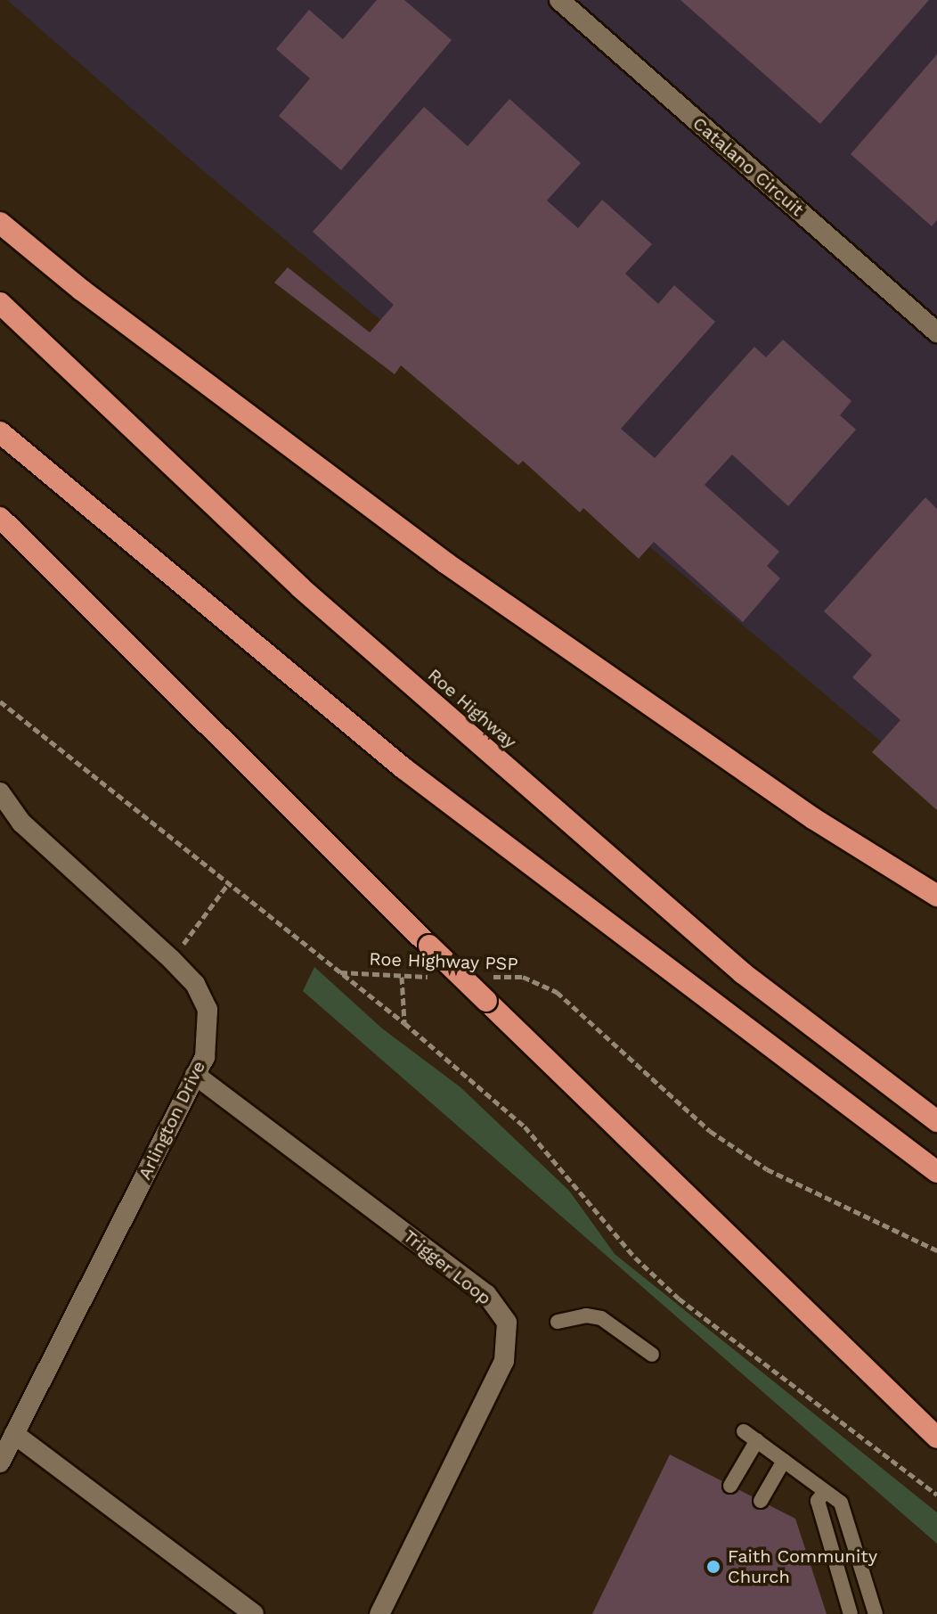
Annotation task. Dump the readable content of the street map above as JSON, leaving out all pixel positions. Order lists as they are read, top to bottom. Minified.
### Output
{"streets":{"highway":["Roe Highway"],"street":["Catalano Circuit","Arlington Drive","Trigger Loop"],"path":["Roe Highway PSP"]},"crossings":[["Arlington Drive","Trigger Loop"]],"places":["Faith Community Church"]}
